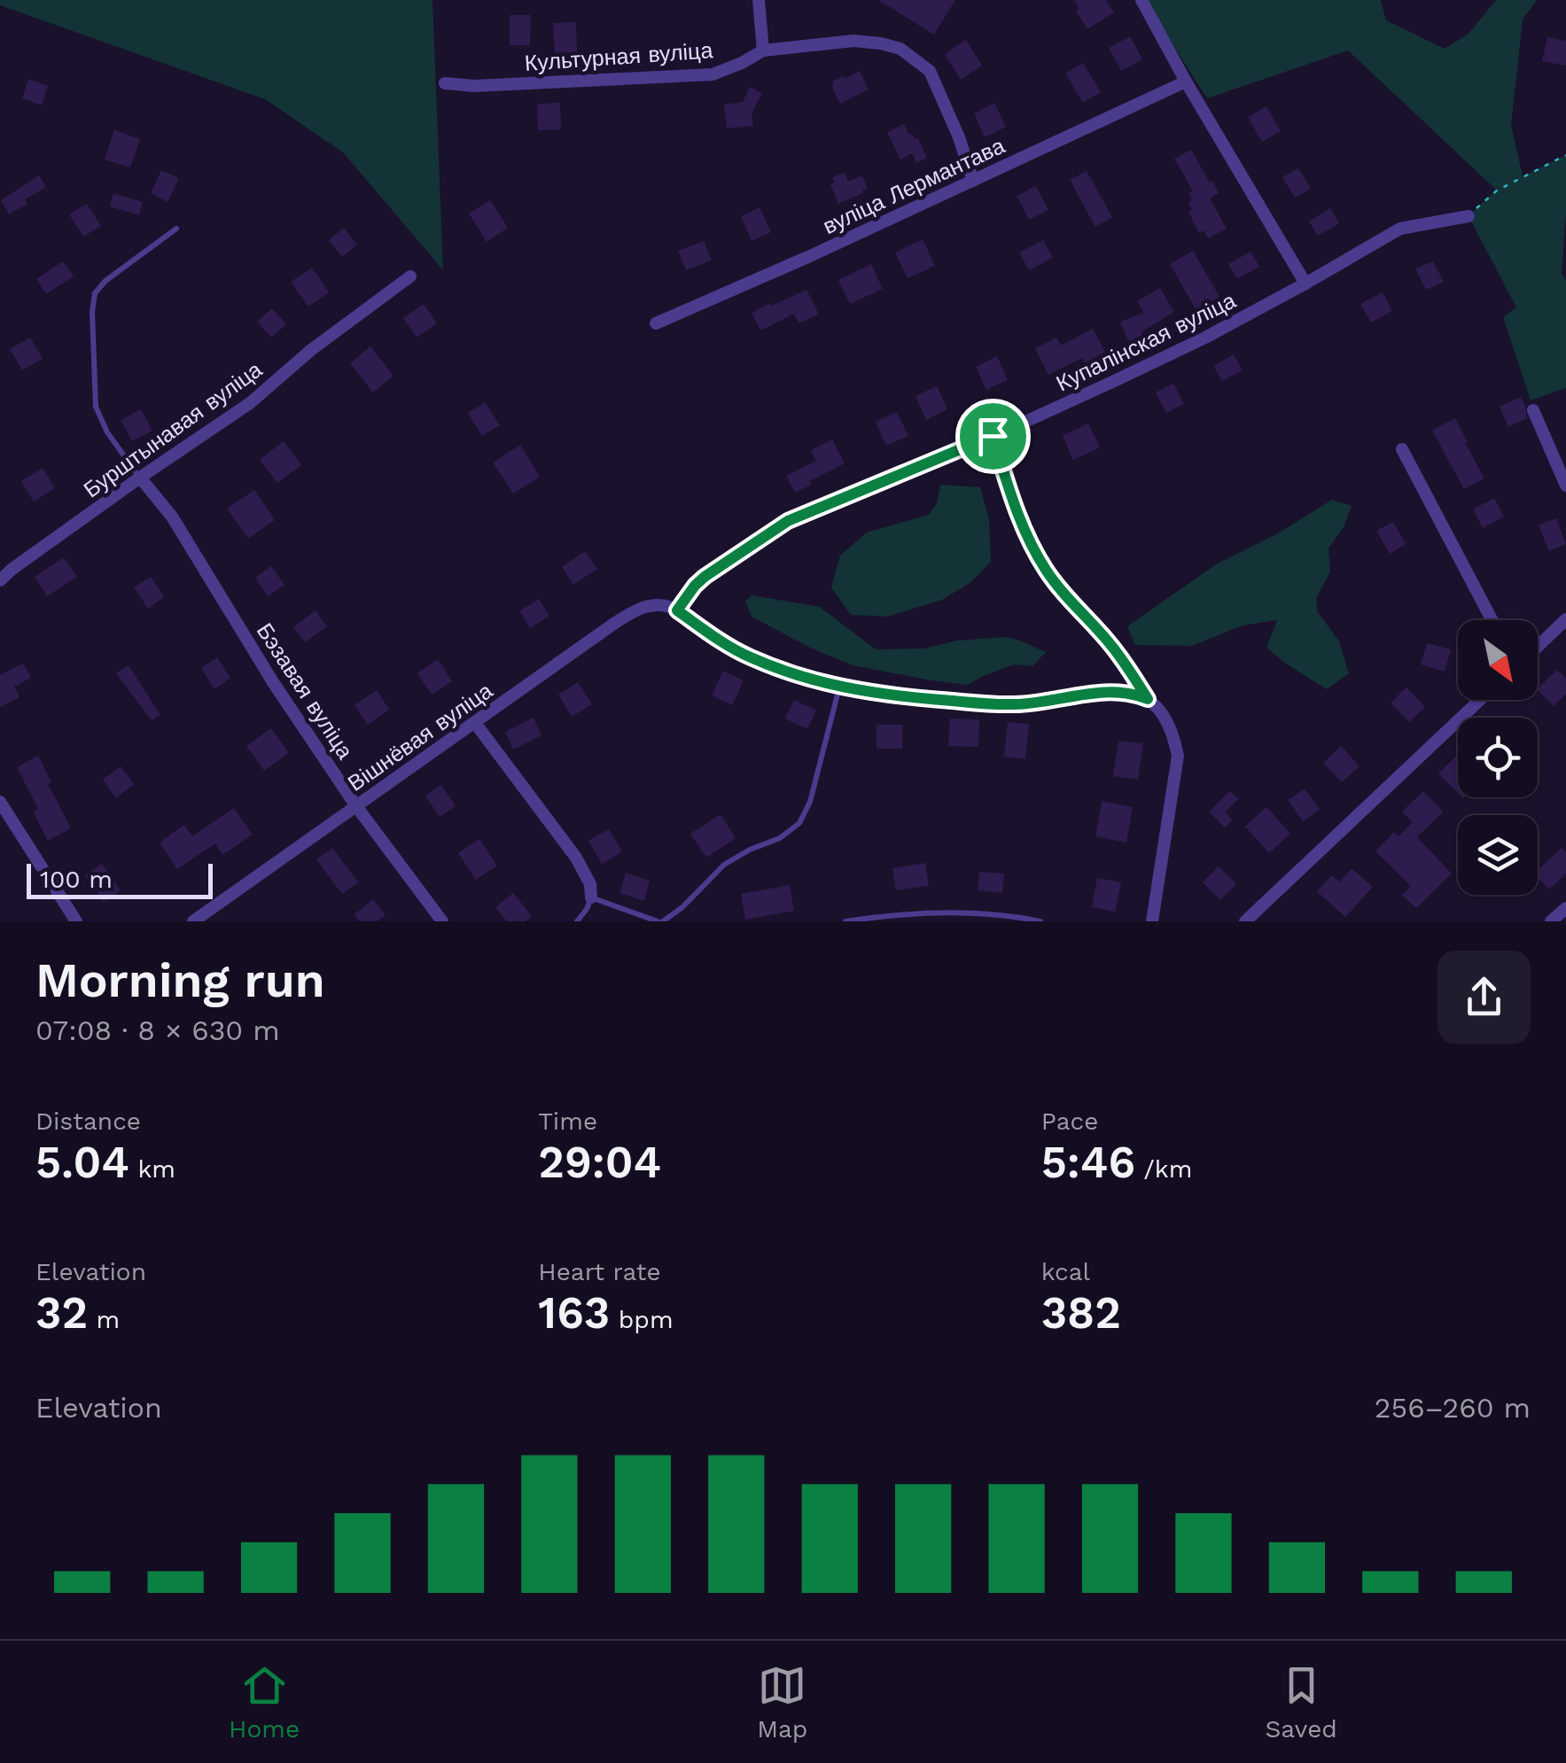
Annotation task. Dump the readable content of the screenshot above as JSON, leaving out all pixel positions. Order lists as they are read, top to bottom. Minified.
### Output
{"streets":{"street":["Культурная вуліца","вуліца Лермантава","Купалінская вуліца","Бурштынавая вуліца","Бэзавая вуліца","Вішнёвая вуліца"]},"crossings":[["Культурная вуліца","вуліца Лермантава"],["Бурштынавая вуліца","Бэзавая вуліца"],["Бэзавая вуліца","Вішнёвая вуліца"]],"scale_bar":"100 m","north":"bottom right","page":{"scale":"100 m","heading":["Morning run","07:08 · 8 × 630 m"],"stats":[["Distance","5.04 km"],["Time","29:04"],["Pace","5:46 /km"],["Elevation","32 m"],["Heart rate","163 bpm"],["kcal","382"]],"chart":["Elevation","256–260 m"],"tabs":["Home","Map","Saved"]}}
